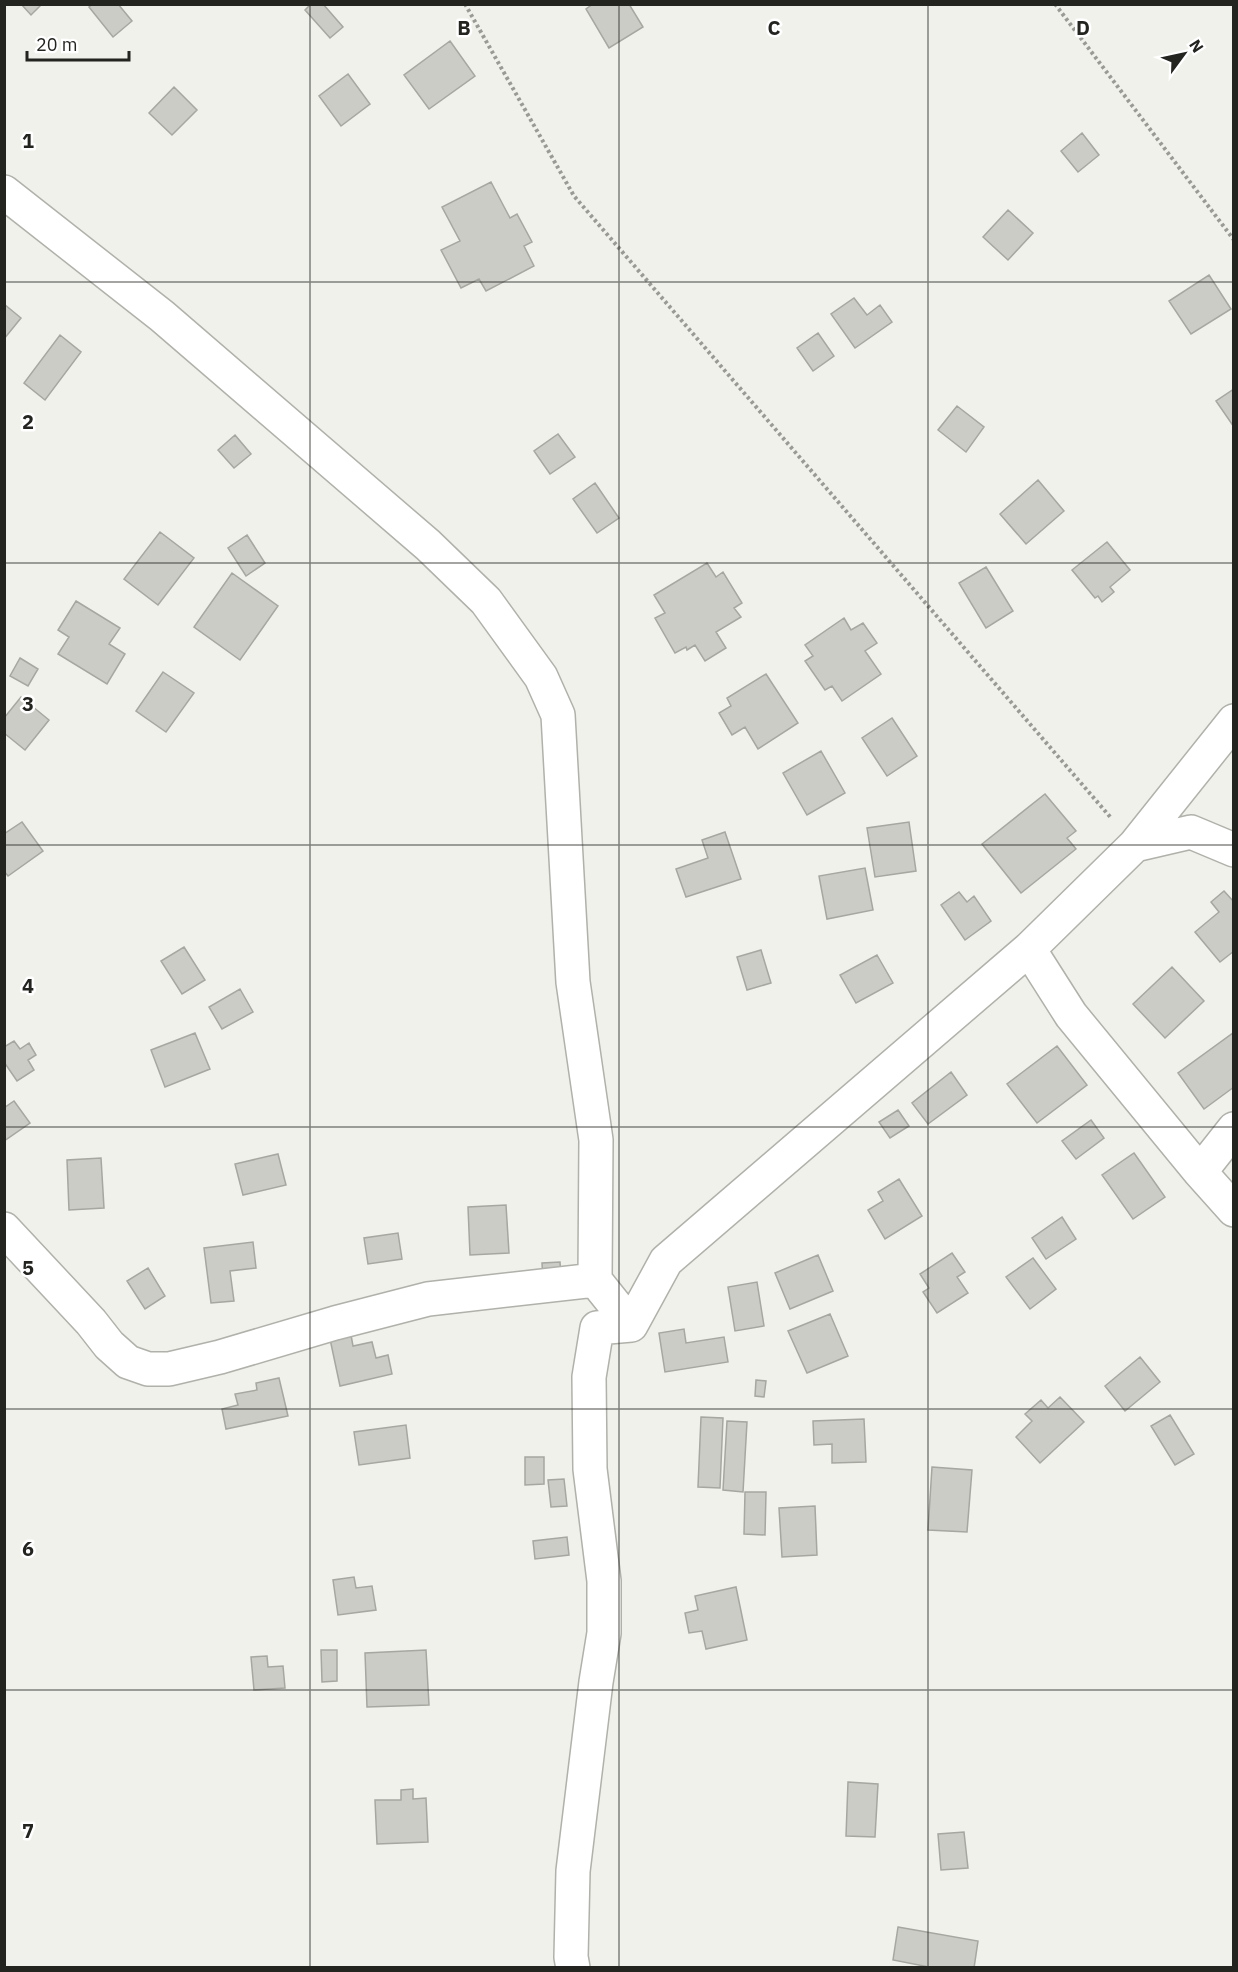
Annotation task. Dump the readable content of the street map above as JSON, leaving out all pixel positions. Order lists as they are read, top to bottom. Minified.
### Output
{"scale_bar":"20 m","north":"top right","grid":{"columns":["B","C","D"],"rows":["1","2","3","4","5","6","7"]}}
